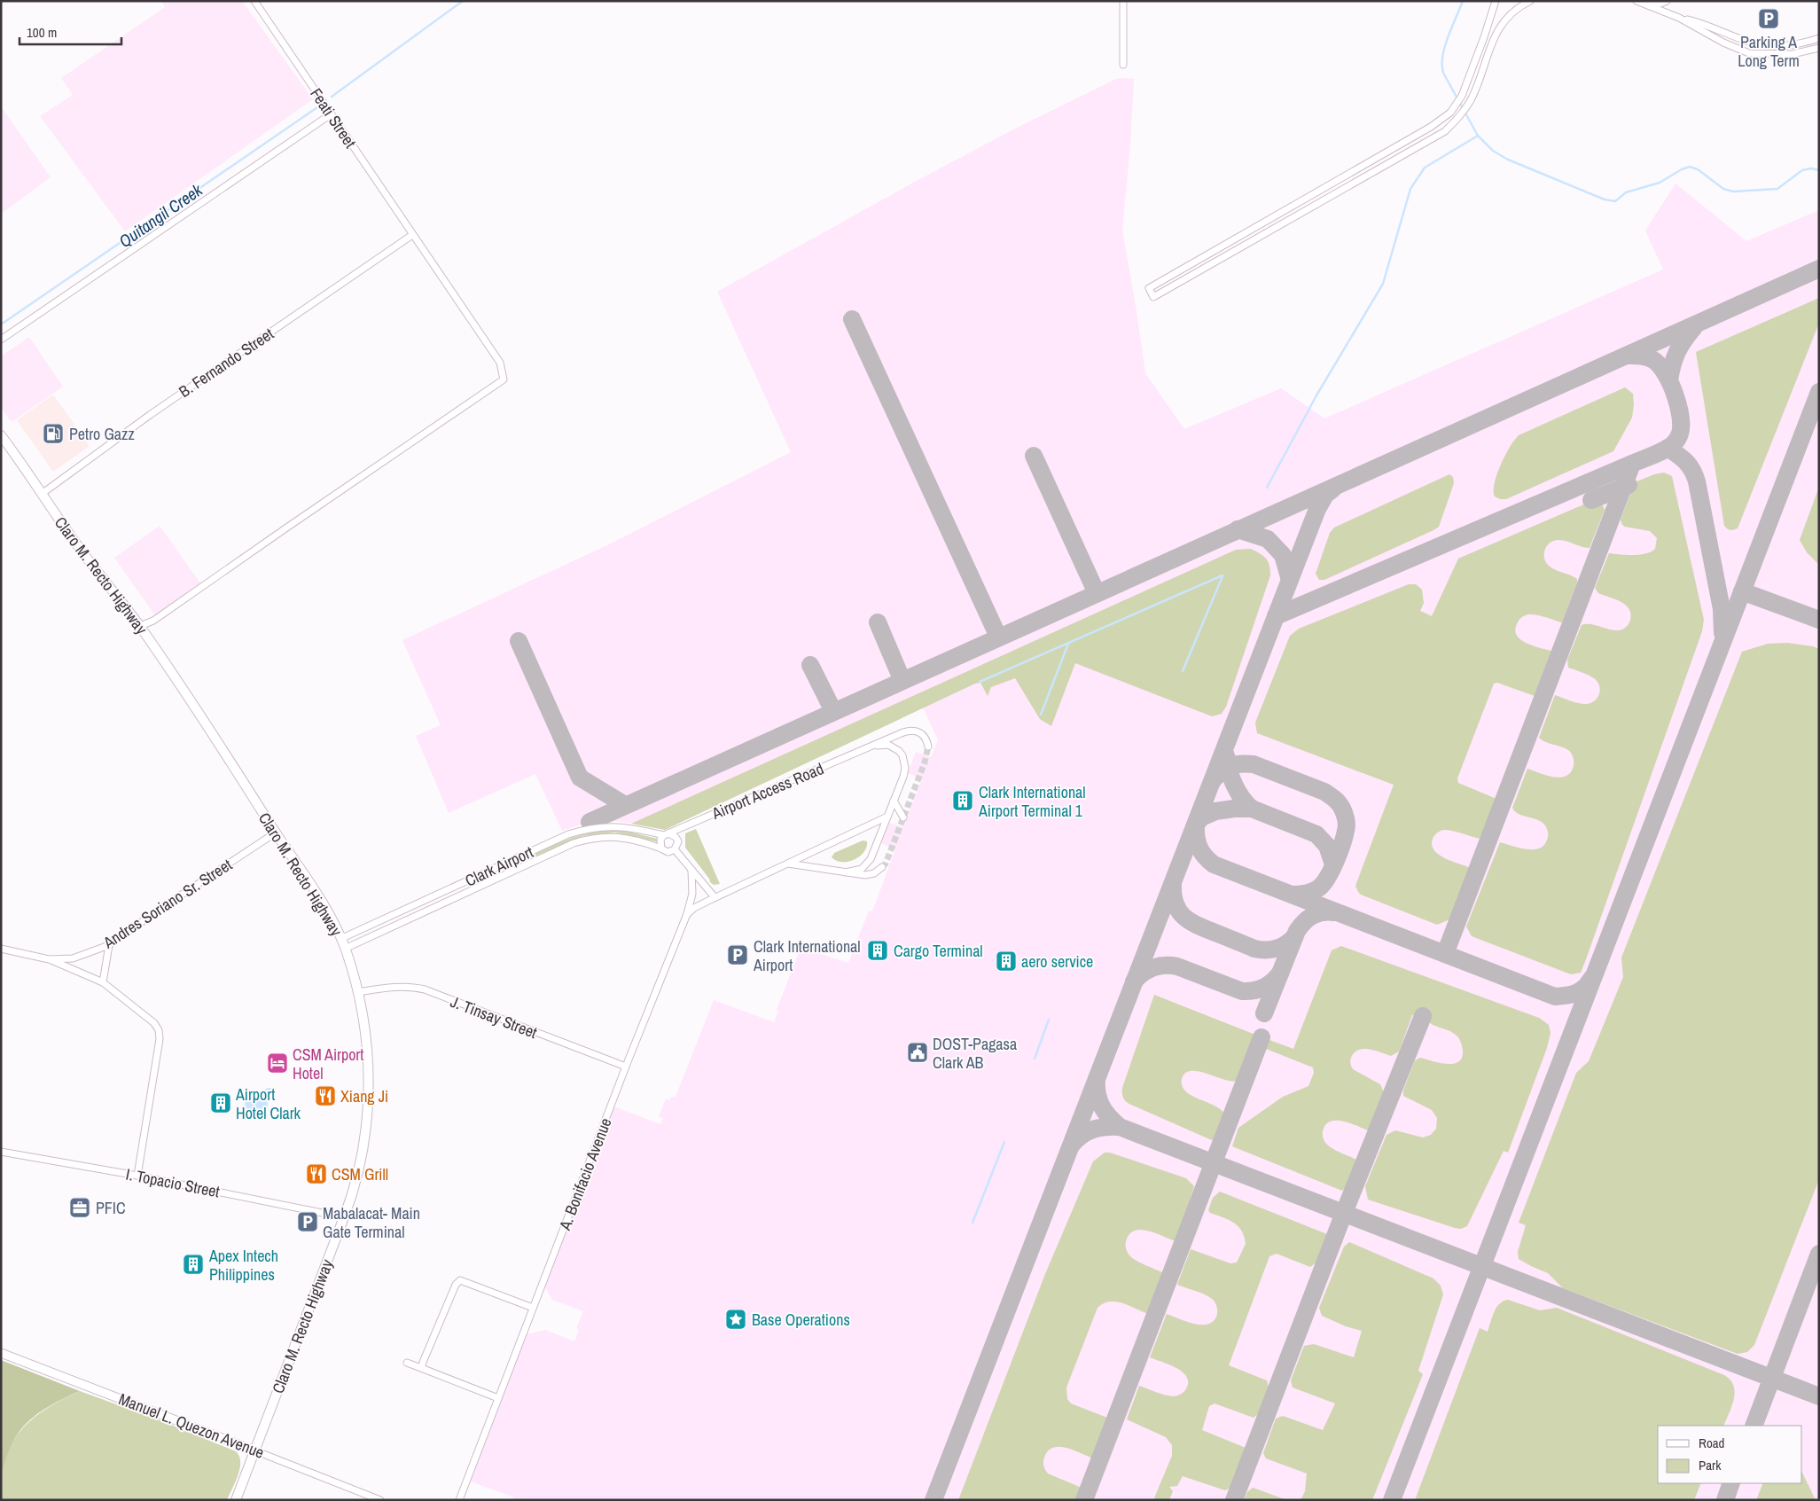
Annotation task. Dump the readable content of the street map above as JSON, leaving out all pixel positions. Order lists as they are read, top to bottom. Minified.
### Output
{"streets":{"main road":["Claro M. Recto Highway"],"street":["Feati Street","B. Fernando Street","Airport Access Road","Clark Airport","Andres Soriano Sr. Street","J. Tinsay Street","A. Bonifacio Avenue","I. Topacio Street","Manuel L. Quezon Avenue"]},"crossings":[["Feati Street","B. Fernando Street"],["Feati Street","Claro M. Recto Highway"],["B. Fernando Street","Claro M. Recto Highway"],["Claro M. Recto Highway","Clark Airport"],["Claro M. Recto Highway","Andres Soriano Sr. Street"],["Claro M. Recto Highway","J. Tinsay Street"],["Claro M. Recto Highway","I. Topacio Street"],["Claro M. Recto Highway","Manuel L. Quezon Avenue"],["Airport Access Road","Clark Airport"],["J. Tinsay Street","A. Bonifacio Avenue"]],"water":["Quitangil Creek"],"places":{"parking":["Parking A Long Term","Clark International Airport","Mabalacat- Main Gate Terminal"],"fuel station":["Petro Gazz"],"building":["Clark International Airport Terminal 1","Cargo Terminal","aero service","Airport Hotel Clark","Apex Intech Philippines"],"public building":["DOST-Pagasa Clark AB"],"hotel":["CSM Airport Hotel"],"restaurant":["Xiang Ji","CSM Grill"],"office":["PFIC"],"place":["Base Operations"]},"legend":["Road","Park"],"scale_bar":"100 m"}
